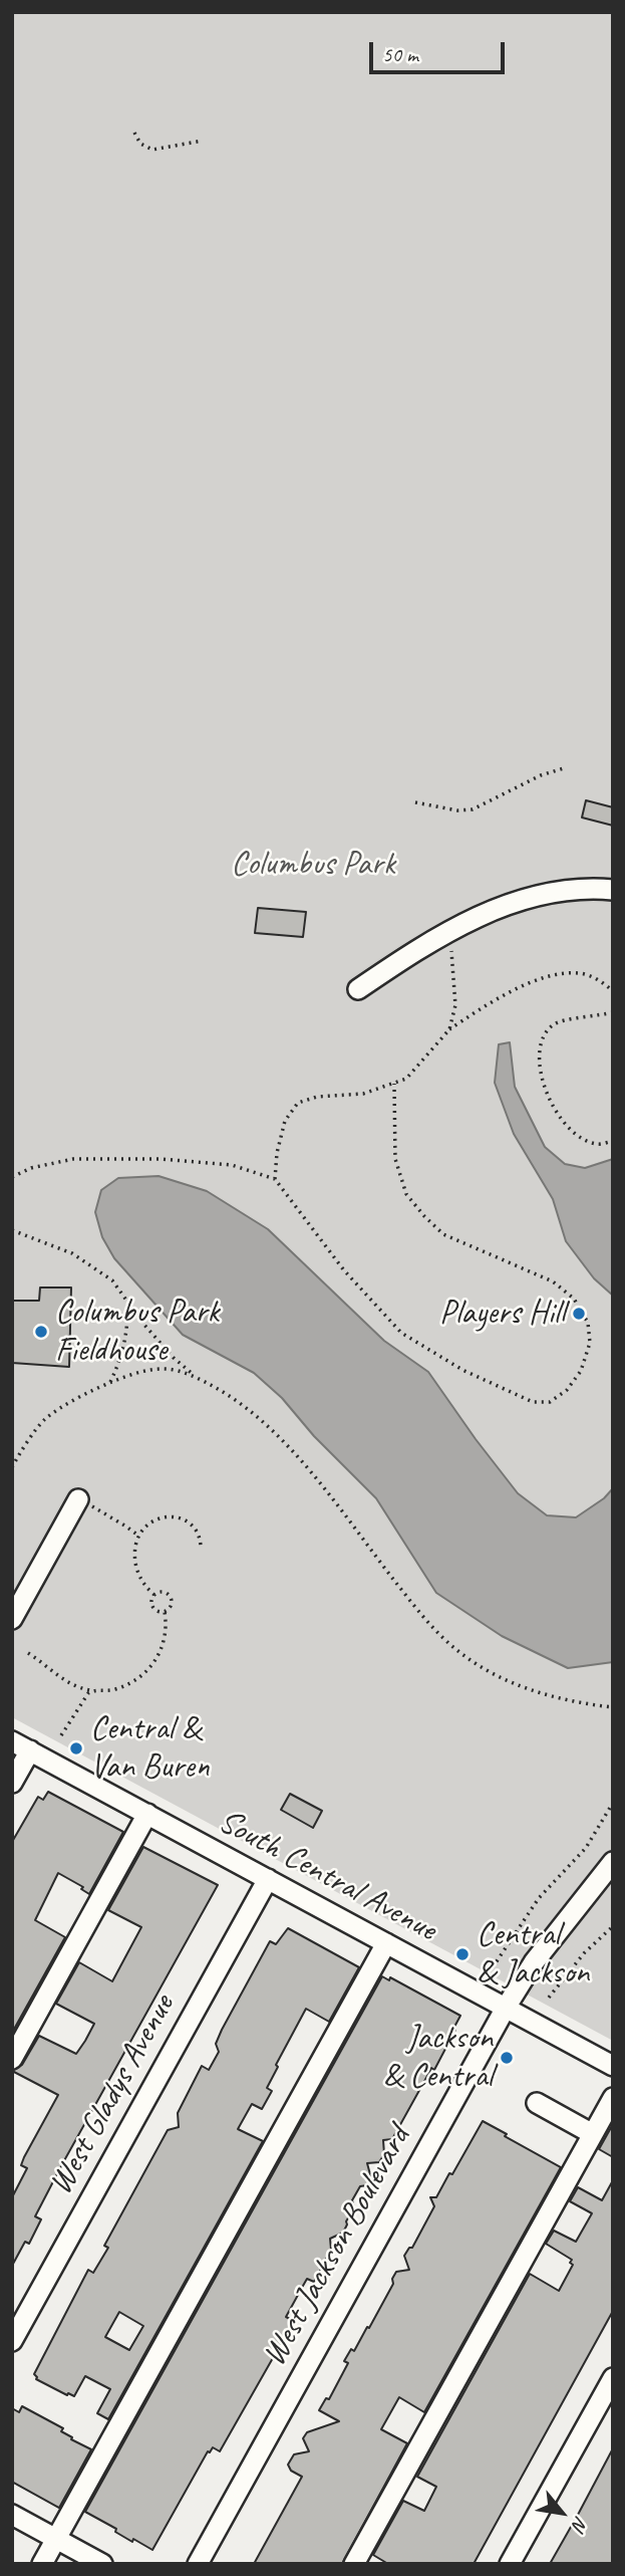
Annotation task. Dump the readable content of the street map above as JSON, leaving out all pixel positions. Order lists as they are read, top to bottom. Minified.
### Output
{"streets":{"street":["South Central Avenue","West Gladys Avenue","West Jackson Boulevard"]},"crossings":[["South Central Avenue","West Gladys Avenue"],["South Central Avenue","West Jackson Boulevard"]],"parks":["Columbus Park"],"places":["Players Hill","Columbus Park Fieldhouse","Central & Van Buren","Central & Jackson","Jackson & Central"],"scale_bar":"50 m","north":"bottom right"}
